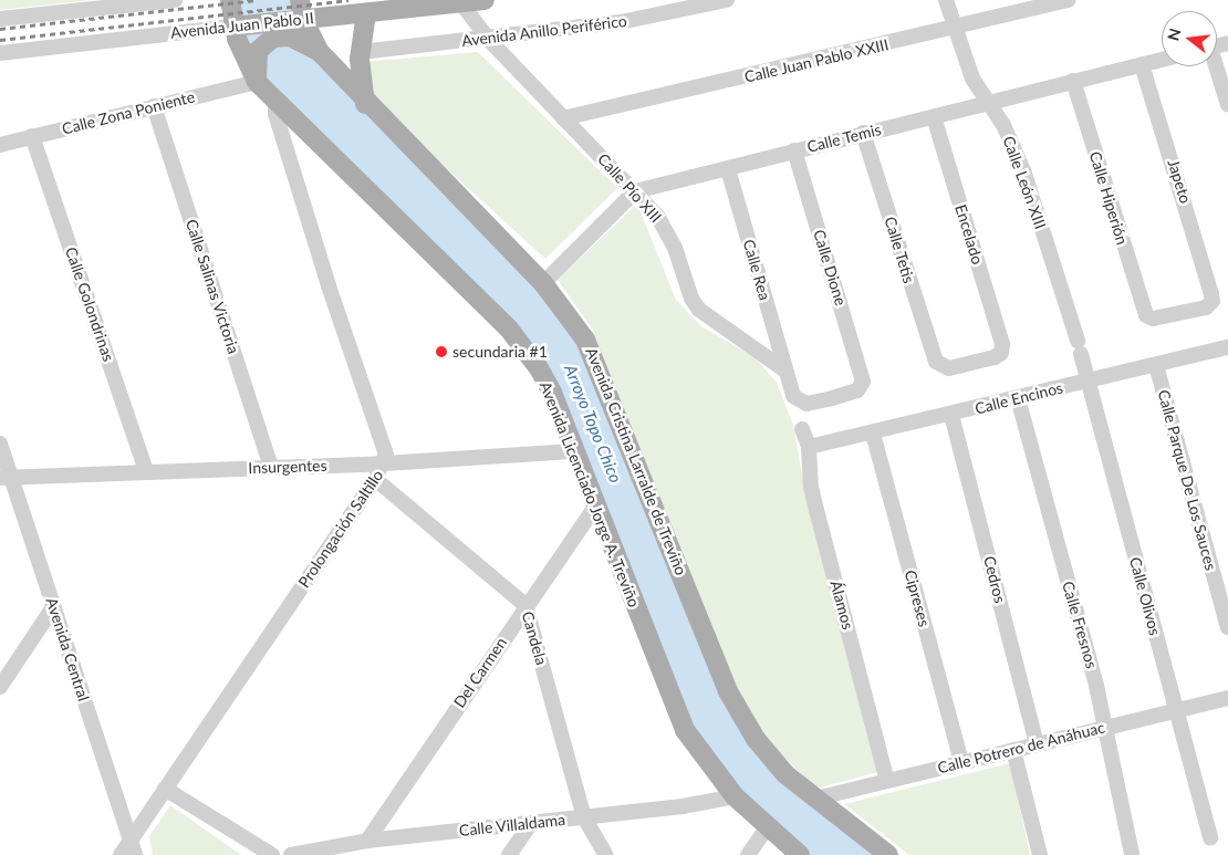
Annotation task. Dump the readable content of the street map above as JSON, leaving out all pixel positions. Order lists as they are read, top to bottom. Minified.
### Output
{"streets":{"main road":["Avenida Juan Pablo II","Avenida Cristina Larralde de Treviño","Avenida Licenciado Jorge A. Treviño"],"street":["Avenida Anillo Periférico","Calle Juan Pablo XXIII","Calle Zona Poniente","Calle Temis","Japeto","Calle León XIII","Calle Pío XIII","Calle Hiperión","Encelado","Calle Tetis","Calle Dione","Calle Rea","Calle Salinas Victoria","Calle Golondrinas","Calle Encinos","Insurgentes","Calle Parque De Los Sauces","Prolongación Saltillo","Cedros","Calle Olivos","Cipreses","Álamos","Calle Fresnos","Candela","Avenida Central","Del Carmen","Calle Potrero de Anáhuac","Calle Villaldama"]},"crossings":[["Avenida Juan Pablo II","Calle Pío XIII"],["Avenida Juan Pablo II","Avenida Cristina Larralde de Treviño"],["Avenida Juan Pablo II","Avenida Licenciado Jorge A. Treviño"],["Avenida Anillo Periférico","Calle Pío XIII"],["Calle Juan Pablo XXIII","Calle León XIII"],["Calle Juan Pablo XXIII","Calle Pío XIII"],["Calle Zona Poniente","Calle Salinas Victoria"],["Calle Zona Poniente","Calle Golondrinas"],["Calle Zona Poniente","Avenida Licenciado Jorge A. Treviño"],["Calle Temis","Japeto"],["Calle Temis","Calle León XIII"],["Calle Temis","Calle Pío XIII"],["Calle Temis","Calle Hiperión"],["Calle Temis","Encelado"],["Calle Temis","Calle Tetis"],["Calle Temis","Calle Dione"],["Calle Temis","Calle Rea"],["Japeto","Calle Hiperión"],["Calle León XIII","Calle Olivos"],["Calle Pío XIII","Calle Dione"],["Calle Pío XIII","Calle Rea"],["Encelado","Calle Tetis"],["Calle Dione","Calle Rea"],["Calle Salinas Victoria","Insurgentes"],["Calle Golondrinas","Insurgentes"],["Calle Encinos","Calle Parque De Los Sauces"],["Calle Encinos","Cedros"],["Calle Encinos","Calle Olivos"],["Calle Encinos","Cipreses"],["Calle Encinos","Álamos"],["Calle Encinos","Calle Fresnos"],["Avenida Cristina Larralde de Treviño","Calle Potrero de Anáhuac"],["Insurgentes","Avenida Licenciado Jorge A. Treviño"],["Insurgentes","Prolongación Saltillo"],["Insurgentes","Avenida Central"],["Avenida Licenciado Jorge A. Treviño","Prolongación Saltillo"],["Avenida Licenciado Jorge A. Treviño","Del Carmen"],["Avenida Licenciado Jorge A. Treviño","Calle Villaldama"],["Prolongación Saltillo","Candela"],["Prolongación Saltillo","Avenida Central"],["Cedros","Calle Potrero de Anáhuac"],["Calle Olivos","Calle Potrero de Anáhuac"],["Cipreses","Calle Potrero de Anáhuac"],["Álamos","Calle Potrero de Anáhuac"],["Calle Fresnos","Calle Potrero de Anáhuac"],["Candela","Del Carmen"],["Candela","Calle Villaldama"],["Del Carmen","Calle Villaldama"]],"water":["Arroyo Topo Chico"],"places":["secundaria #1"],"north":"left"}
